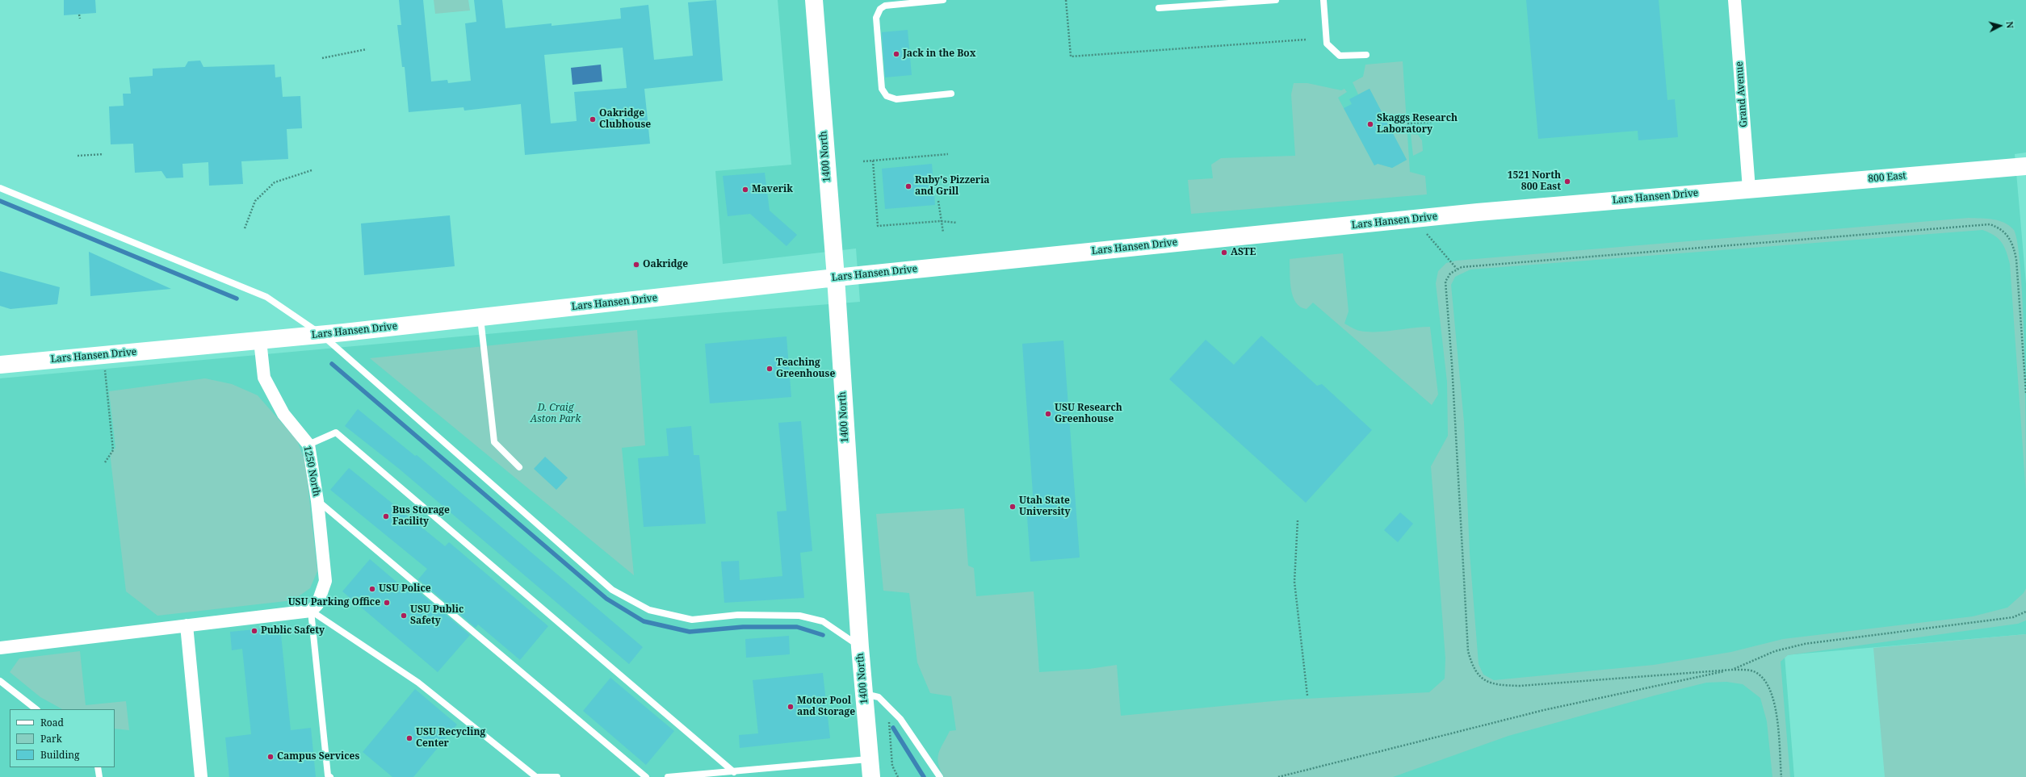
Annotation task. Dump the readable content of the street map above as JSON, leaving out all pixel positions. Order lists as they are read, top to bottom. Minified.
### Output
{"streets":{"main road":["1400 North","800 East","Lars Hansen Drive"],"street":["Grand Avenue","1250 North"]},"crossings":[["Grand Avenue","800 East"],["Grand Avenue","Lars Hansen Drive"],["1400 North","Lars Hansen Drive"],["800 East","Lars Hansen Drive"],["Lars Hansen Drive","1250 North"]],"parks":["D. Craig Aston Park"],"places":["Jack in the Box","Oakridge Clubhouse","Skaggs Research Laboratory","1521 North 800 East","Ruby's Pizzeria and Grill","Maverik","ASTE","Oakridge","Teaching Greenhouse","USU Research Greenhouse","Utah State University","Bus Storage Facility","USU Police","USU Parking Office","USU Public Safety","Public Safety","Motor Pool and Storage","USU Recycling Center","Campus Services"],"legend":["Road","Park","Building"],"north":"right"}
